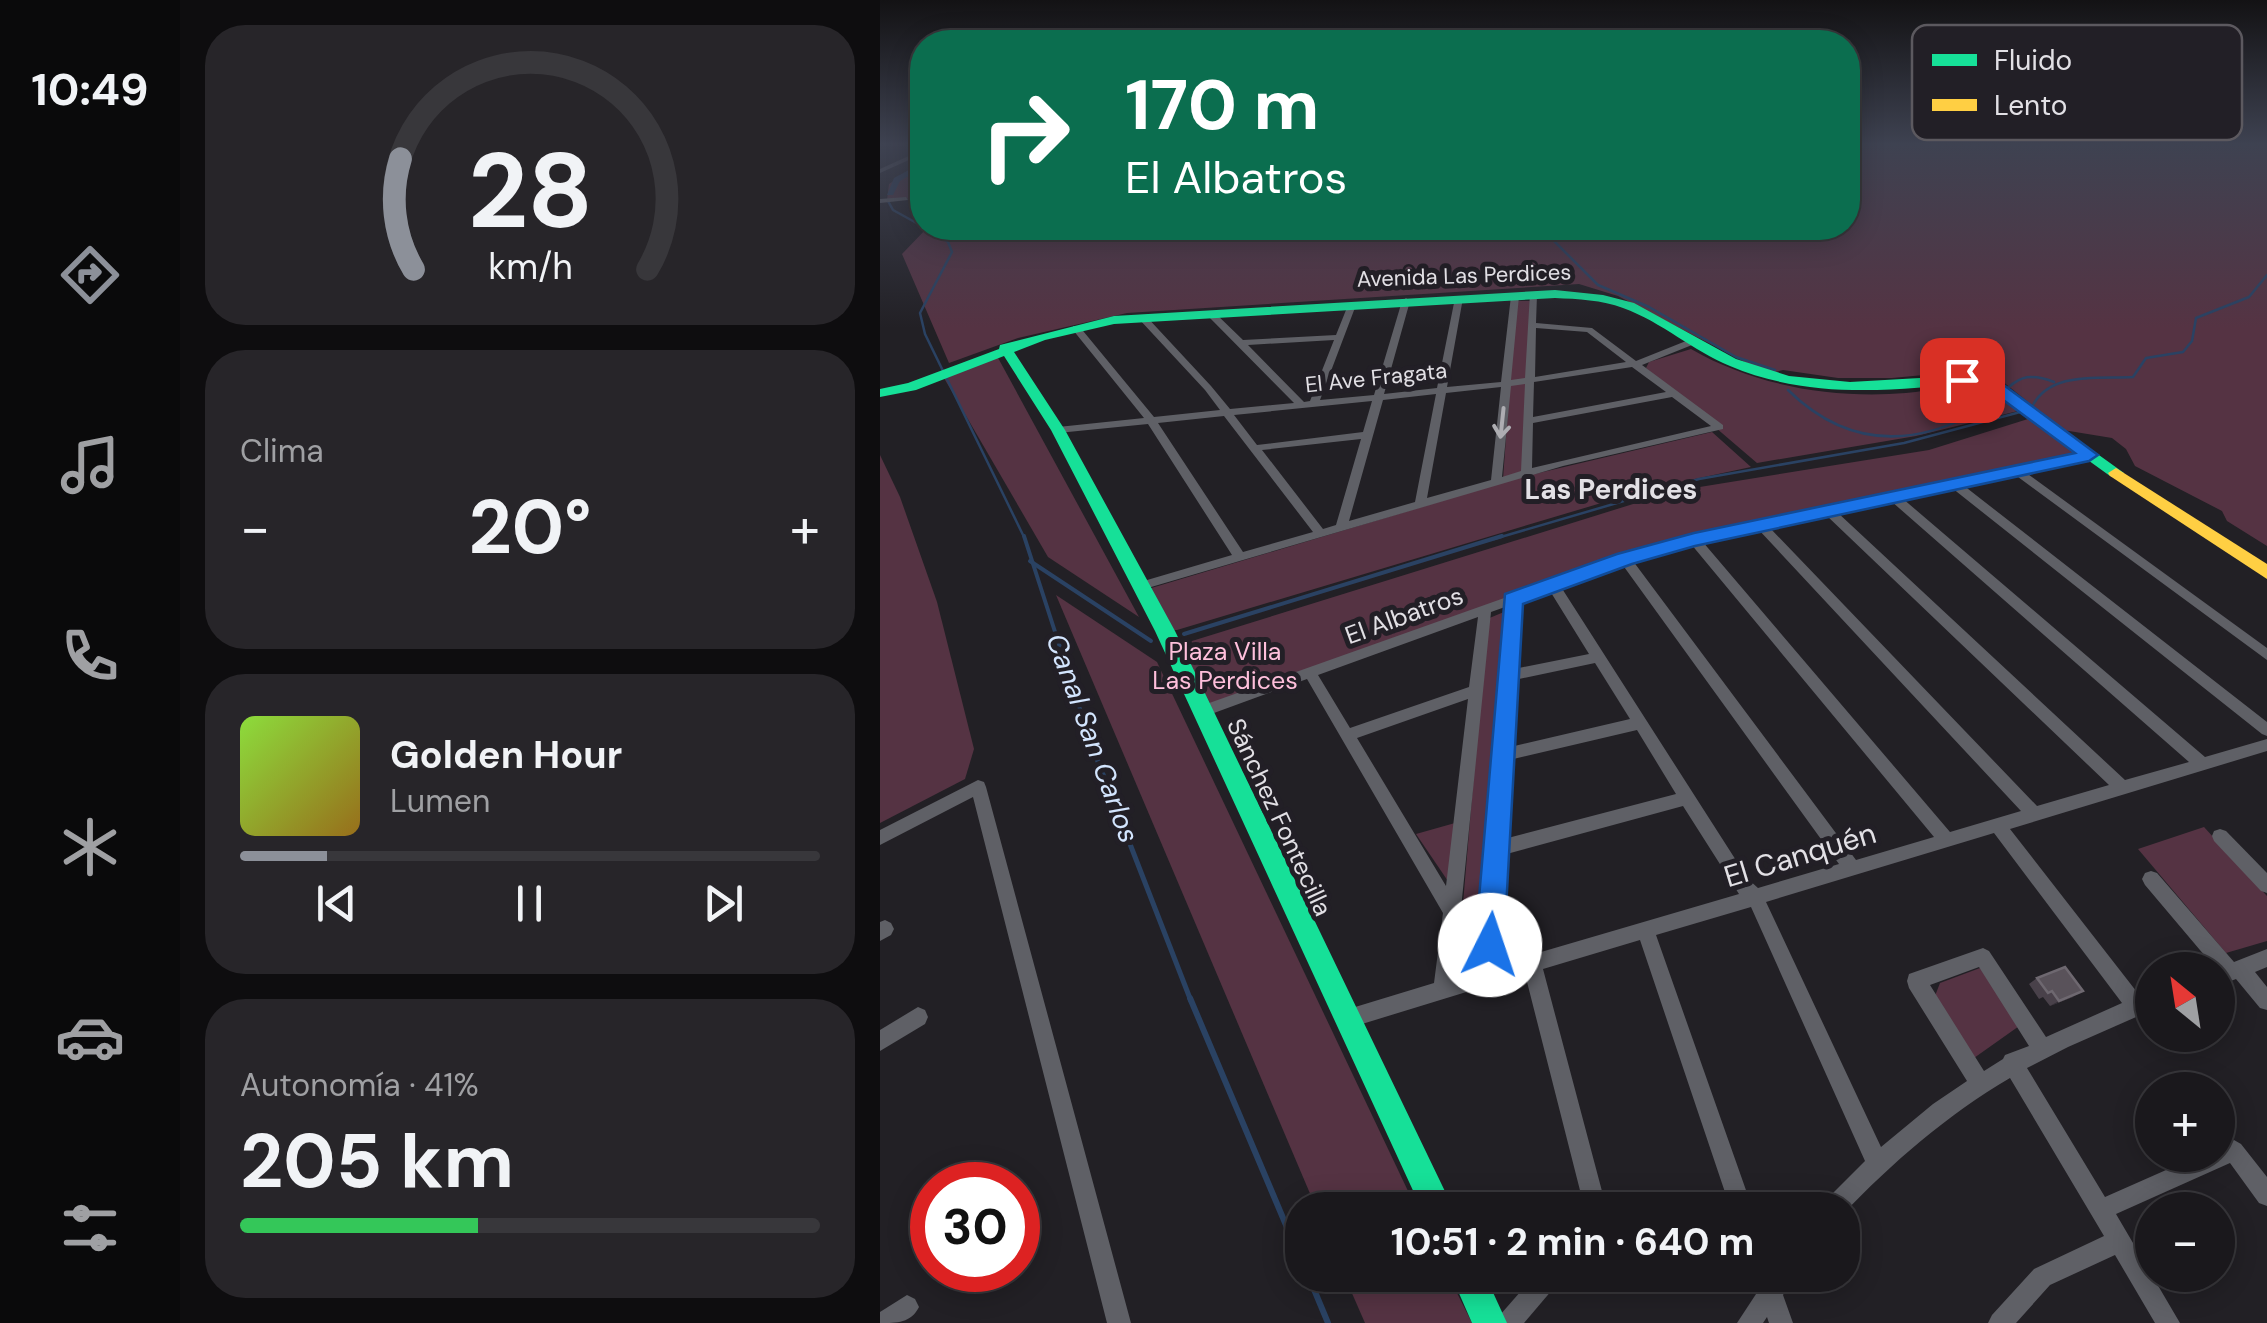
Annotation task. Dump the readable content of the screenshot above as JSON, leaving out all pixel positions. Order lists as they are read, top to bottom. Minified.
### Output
{"streets":{"street":["Avenida Las Perdices","El Ave Fragata","El Albatros","Sánchez Fontecilla","El Canquén"]},"crossings":[["Avenida Las Perdices","El Ave Fragata"],["Avenida Las Perdices","El Albatros"],["Avenida Las Perdices","Sánchez Fontecilla"],["El Ave Fragata","Sánchez Fontecilla"],["El Albatros","Sánchez Fontecilla"],["Sánchez Fontecilla","El Canquén"]],"districts":["Las Perdices"],"water":["Canal San Carlos"],"parks":["Plaza Villa Las Perdices"],"legend":["Fluido","Lento"],"north":"top left","page":{"tabs":"10:49","turn":["170 m","El Albatros"],"tile":["Clima",["Autonomía · 41%","205 km"]],"heat":["−","20°","+"],"song":["Golden Hour","Lumen"],"map_buttons":["+","−"],"limit":"30","trip":"10:51 · 2 min · 640 m","gauge":["28","km/h"]}}
